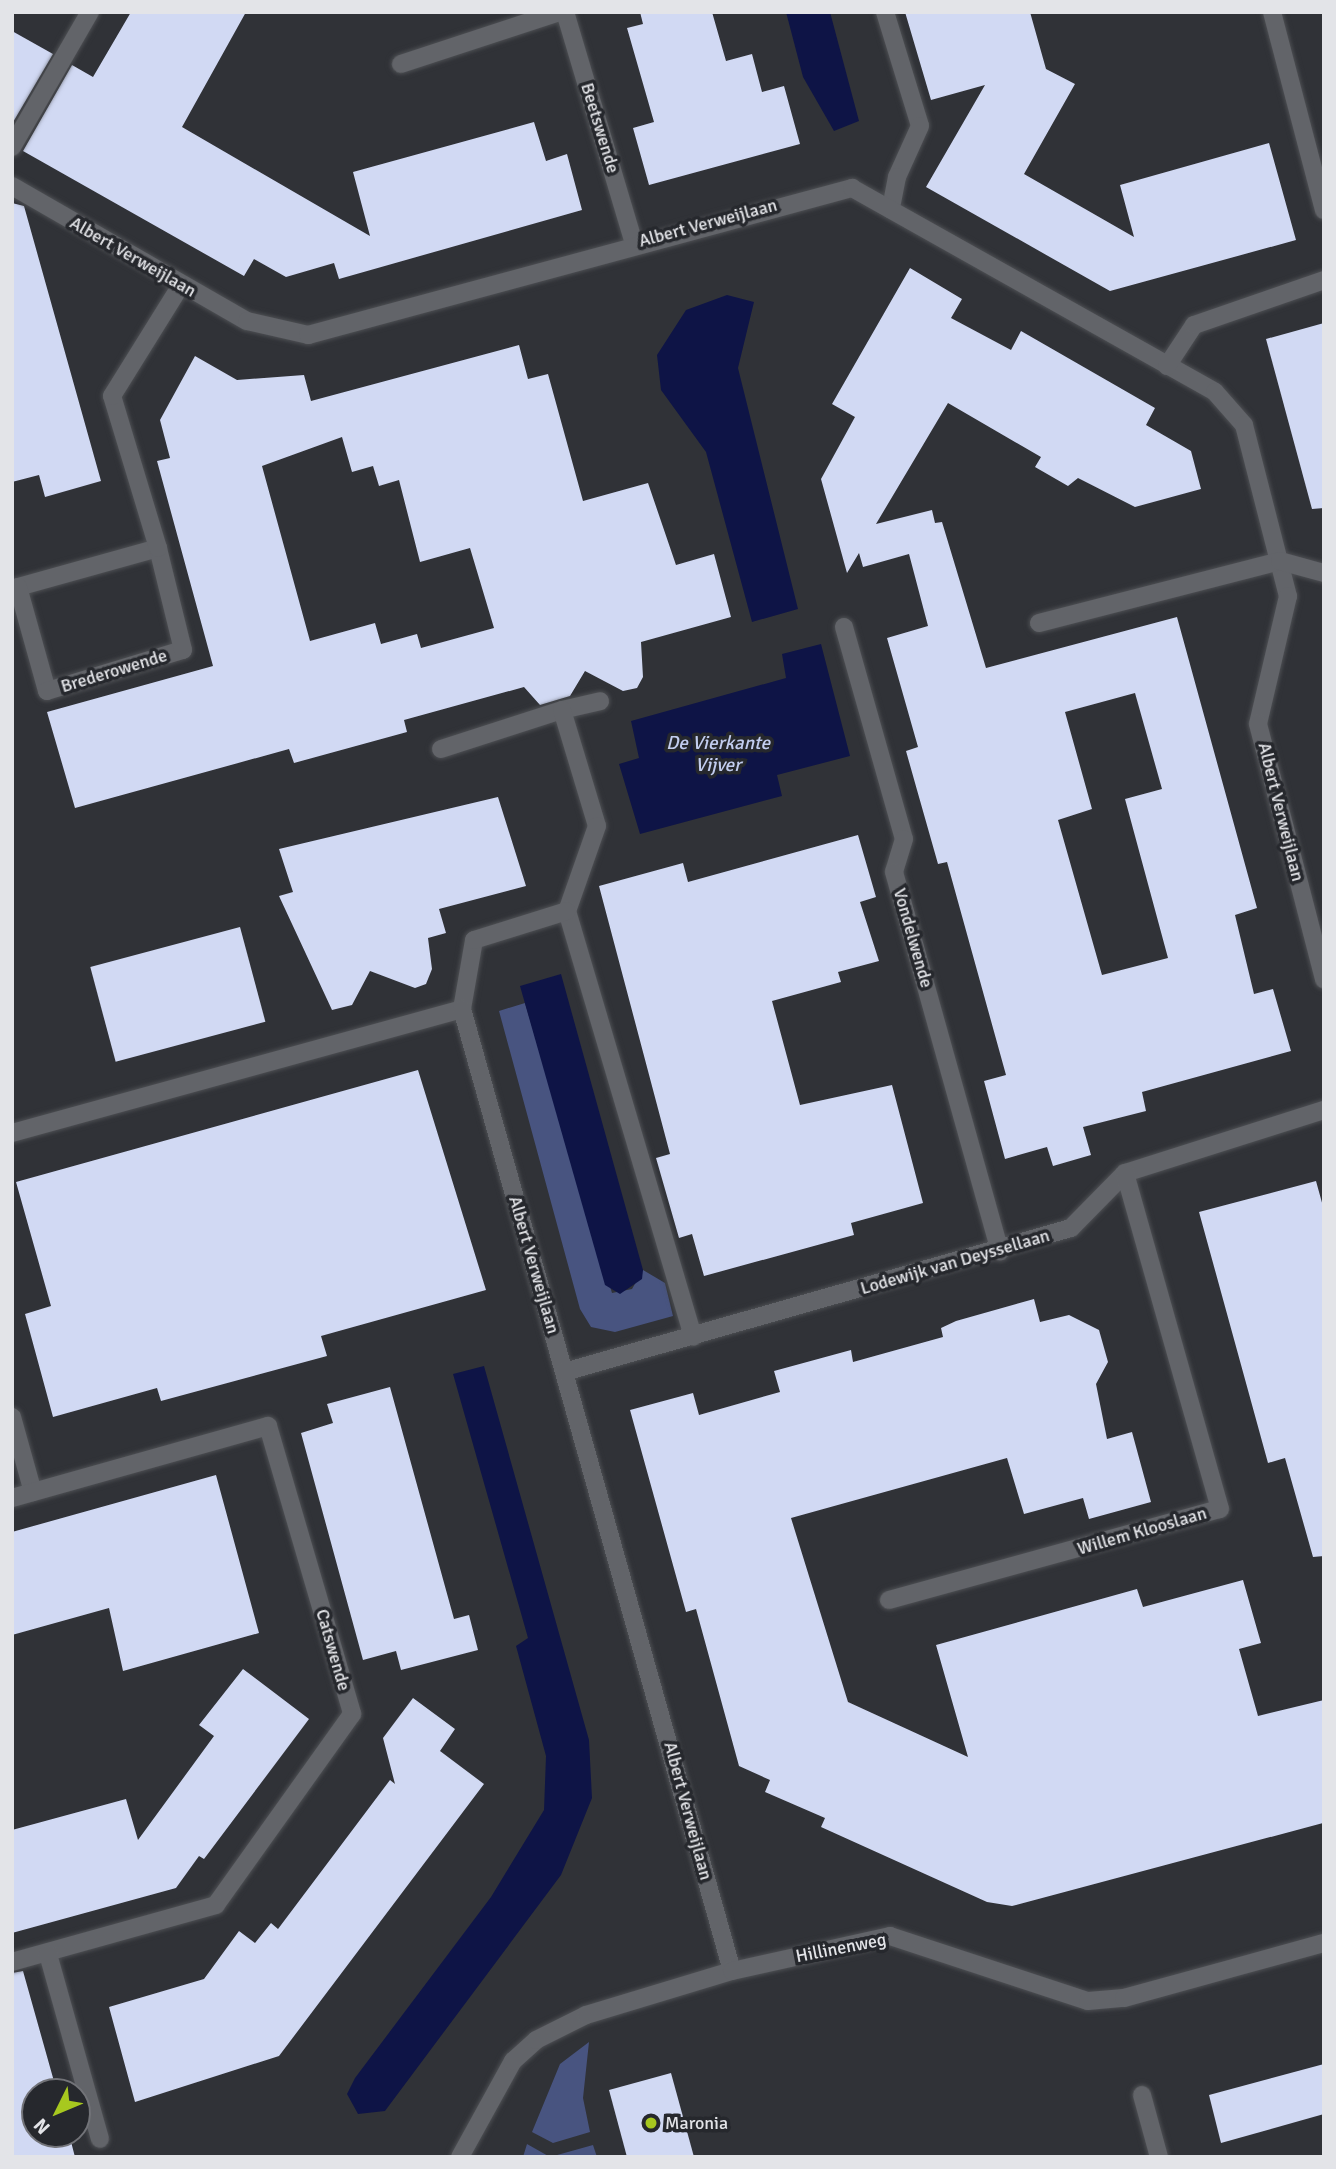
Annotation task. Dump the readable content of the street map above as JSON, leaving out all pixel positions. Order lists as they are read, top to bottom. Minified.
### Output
{"streets":{"street":["Beetswende","Albert Verweijlaan","Brederowende","Vondelwende","Lodewijk van Deyssellaan","Willem Klooslaan","Catswende","Hillinenweg"]},"crossings":[["Beetswende","Albert Verweijlaan"],["Albert Verweijlaan","Brederowende"],["Albert Verweijlaan","Lodewijk van Deyssellaan"],["Albert Verweijlaan","Hillinenweg"],["Vondelwende","Lodewijk van Deyssellaan"],["Lodewijk van Deyssellaan","Willem Klooslaan"]],"water":["De Vierkante Vijver"],"places":["Maronia"],"north":"bottom left"}
